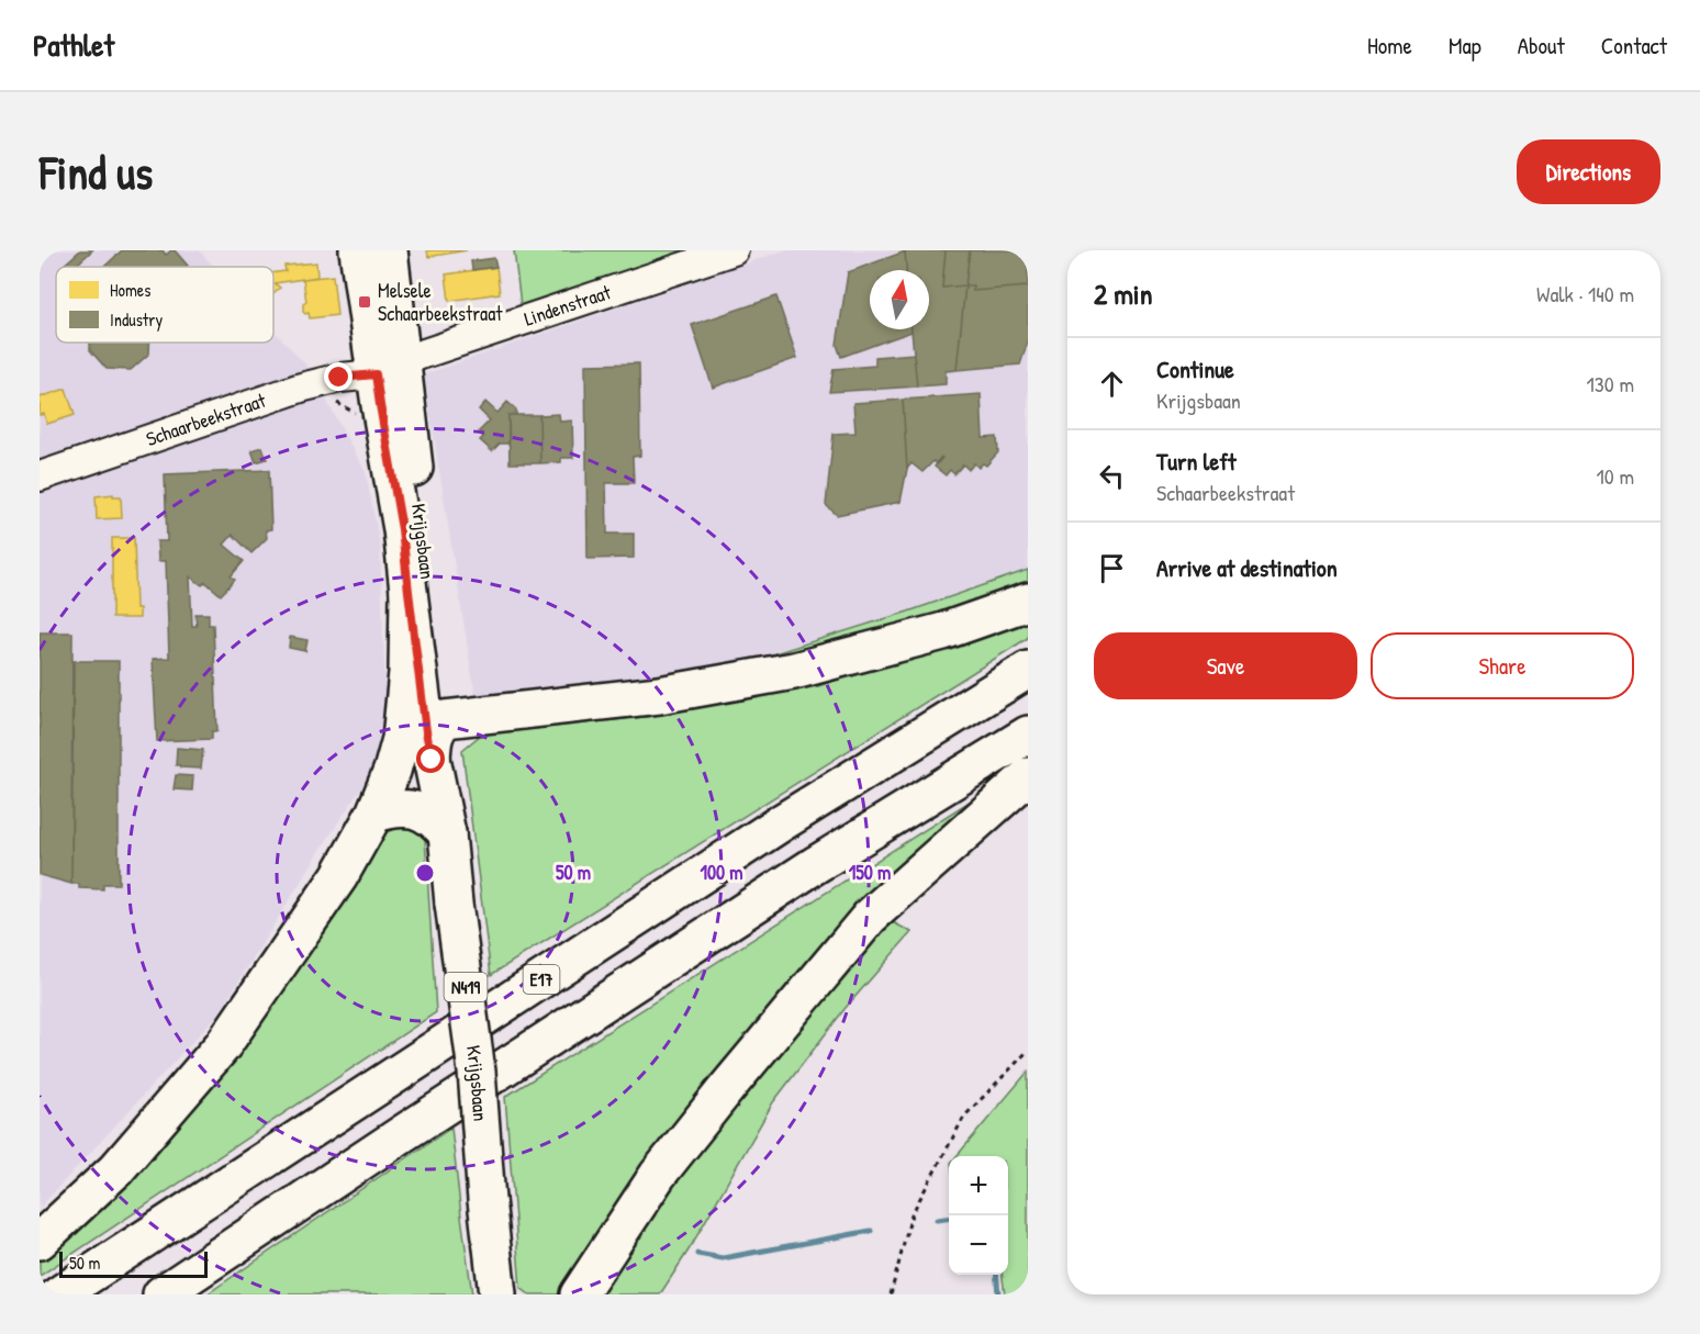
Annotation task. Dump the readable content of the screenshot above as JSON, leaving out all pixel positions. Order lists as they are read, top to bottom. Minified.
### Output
{"streets":{"main road":["Krijgsbaan","E17","N419"],"street":["Lindenstraat","Schaarbeekstraat"]},"crossings":[["Lindenstraat","Schaarbeekstraat"],["Lindenstraat","Krijgsbaan"],["Lindenstraat","N419"],["Schaarbeekstraat","Krijgsbaan"],["Schaarbeekstraat","N419"],["Krijgsbaan","N419"]],"places":{"transit":["Melsele Schaarbeekstraat"]},"legend":["Homes","Industry"],"scale_bar":"50 m","north":"top","page":{"header":"Pathlet","nav":["Home","Map","About","Contact"],"buttons":["Directions",["Save","Share"]],"title":"Find us","heading":["2 min","Walk · 140 m"],"list":[["Continue","Krijgsbaan","130 m"],["Turn left","Schaarbeekstraat","10 m"],"Arrive at destination"],"map_buttons":["+","−"],"scale":"50 m"},"rings":["50 m","100 m","150 m"]}
